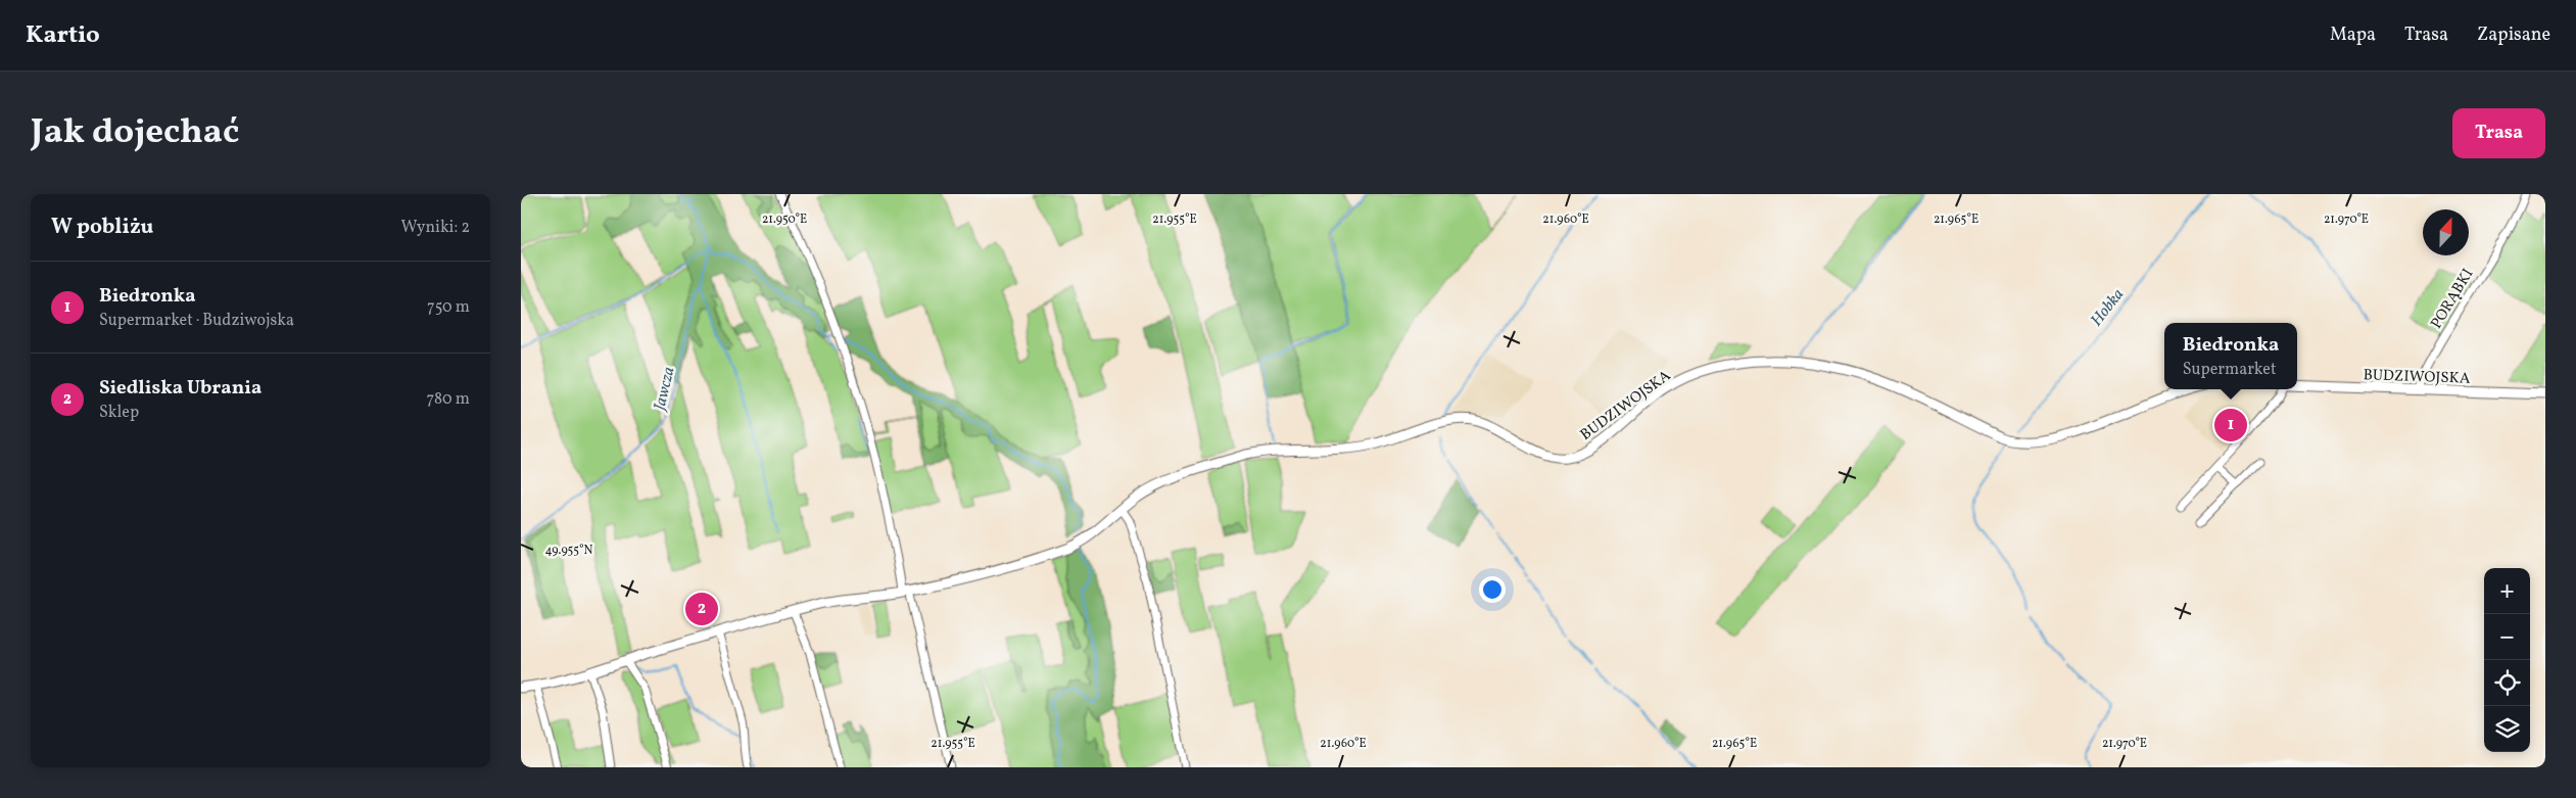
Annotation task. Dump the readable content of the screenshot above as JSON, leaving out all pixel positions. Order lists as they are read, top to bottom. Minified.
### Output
{"streets":{"street":["PORĄBKI","BUDZIWOJSKA"]},"crossings":[["PORĄBKI","BUDZIWOJSKA"]],"water":["Hobka","Jawcza"],"north":"top","page":{"header":"Kartio","nav":["Mapa","Trasa","Zapisane"],"title":"Jak dojechać","buttons":"Trasa","heading":["W pobliżu","Wyniki: 2"],"list":[{"mark":"1","name":"Biedronka","note":"Supermarket · Budziwojska","value":"750 m"},{"mark":"2","name":"Siedliska Ubrania","note":"Sklep","value":"780 m"}],"popup":["Biedronka","Supermarket"],"pins":["1","2"],"map_buttons":["+","−"]},"coordinates":["21.950°E","21.955°E","21.960°E","21.965°E","21.970°E","49.955°N"]}
